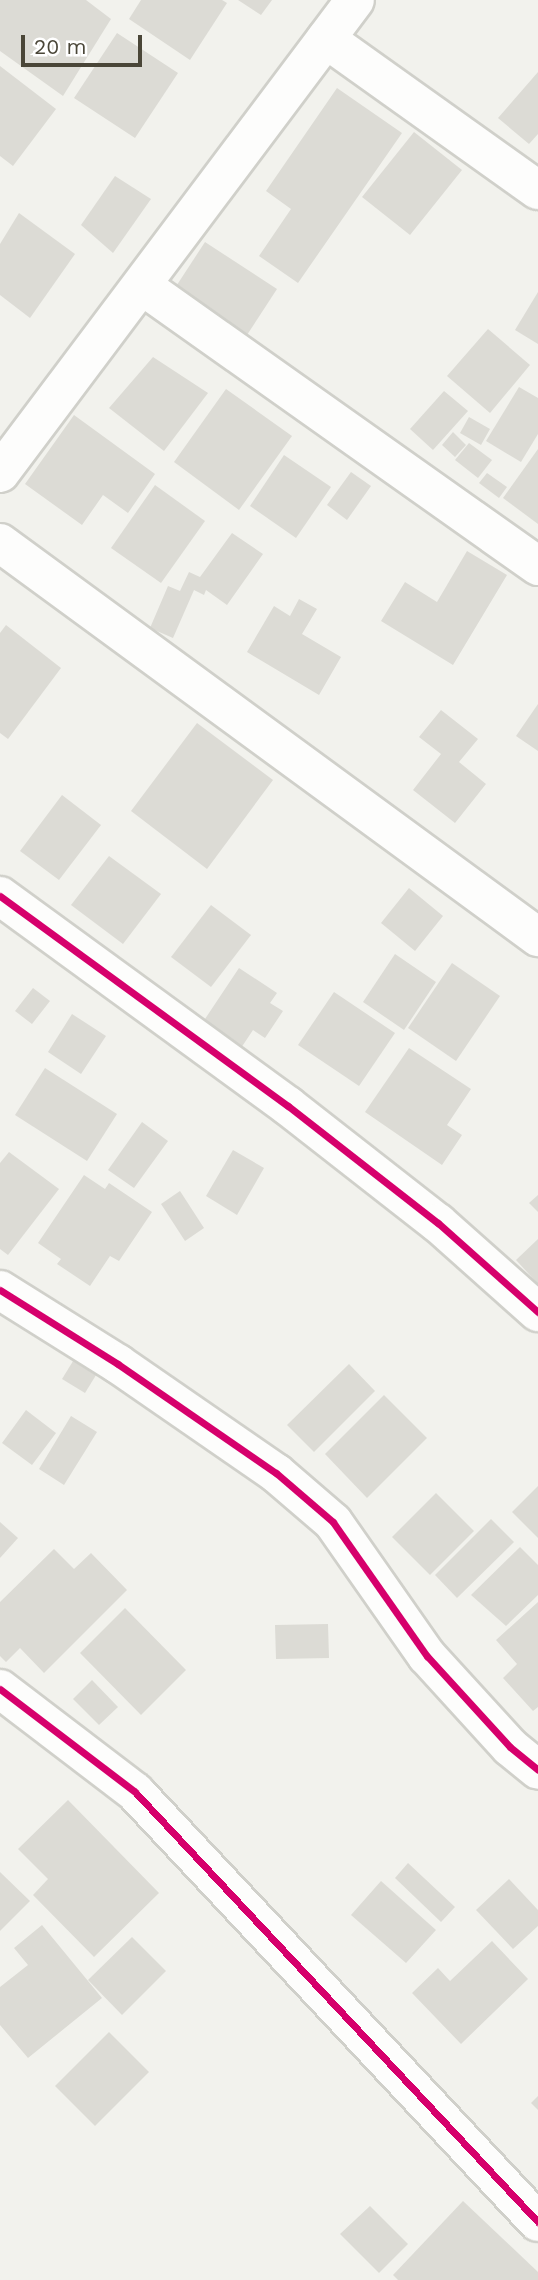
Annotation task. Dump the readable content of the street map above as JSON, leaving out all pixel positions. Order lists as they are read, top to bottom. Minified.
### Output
{"scale_bar":"20 m"}
